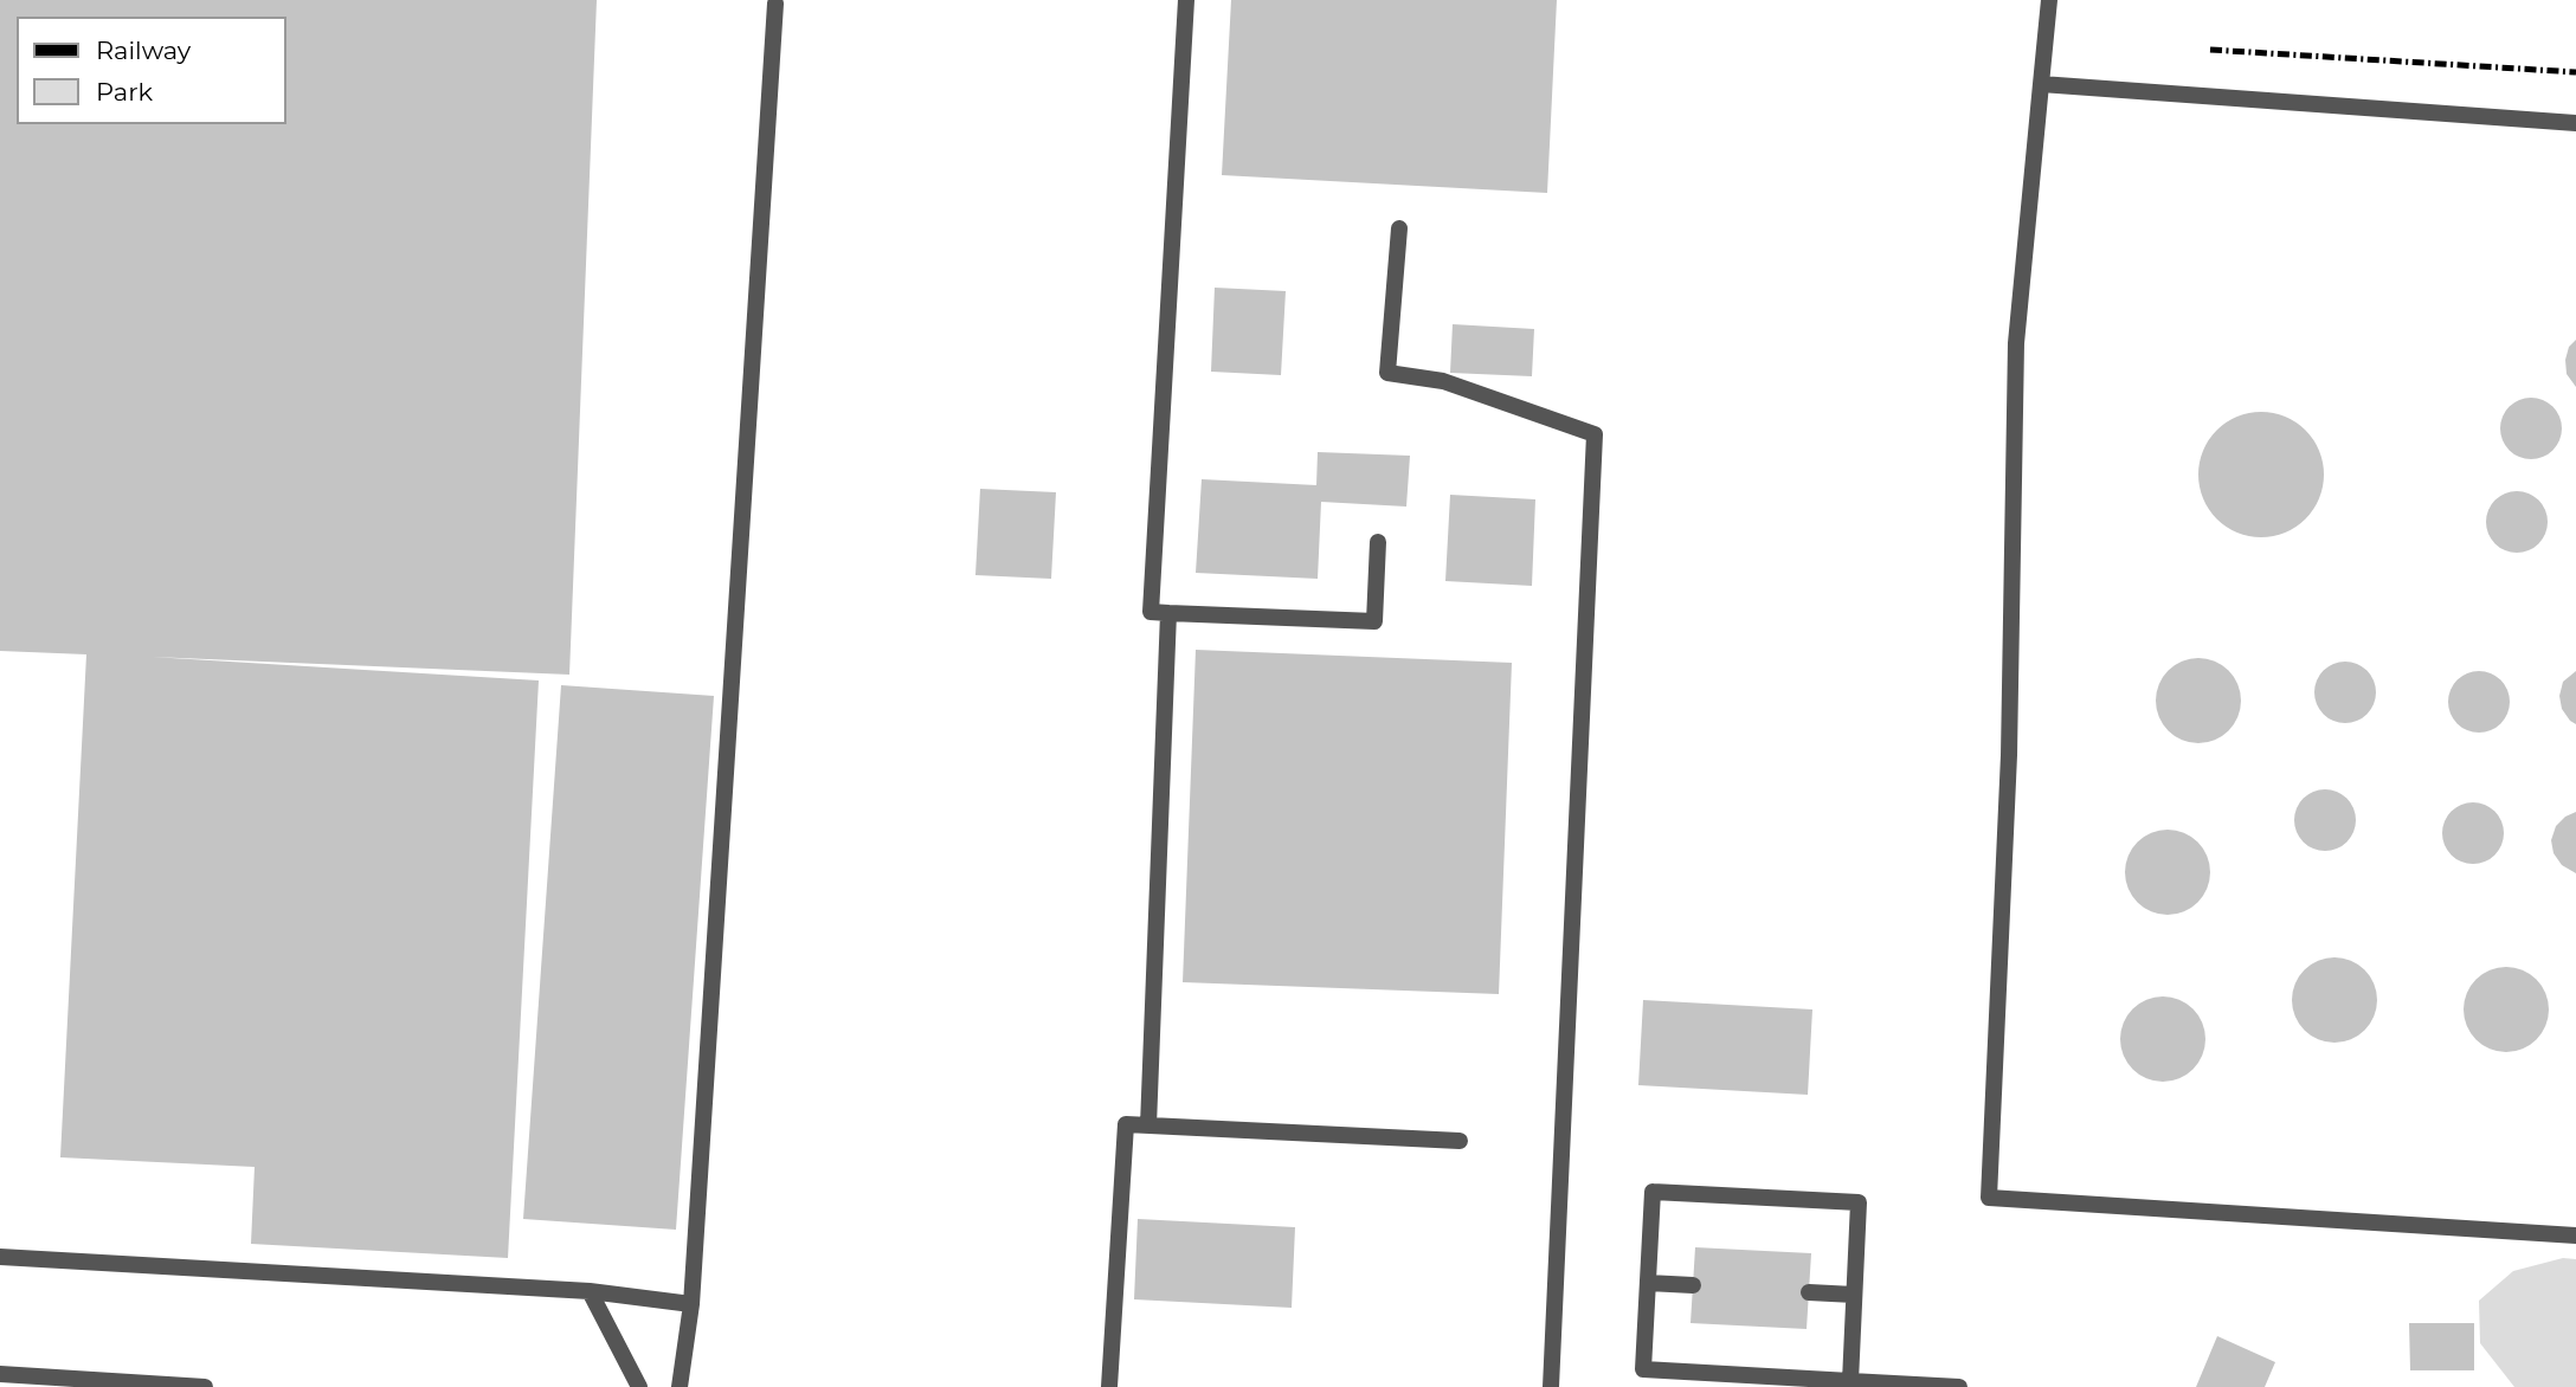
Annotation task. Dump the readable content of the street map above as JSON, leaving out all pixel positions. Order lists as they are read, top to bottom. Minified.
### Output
{"legend":["Railway","Park"]}
